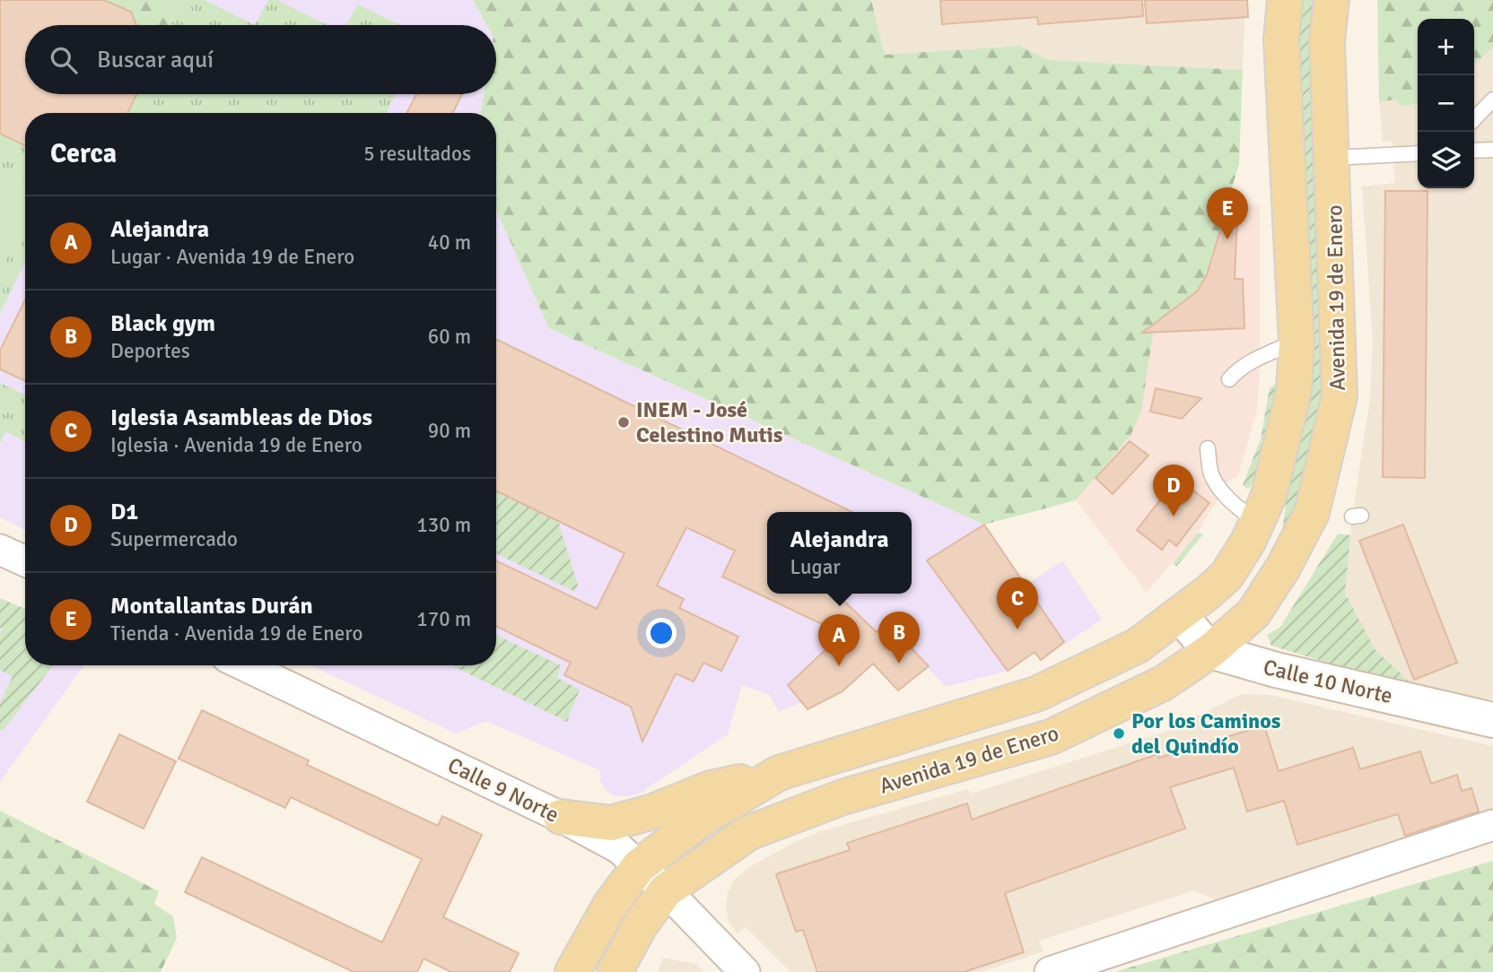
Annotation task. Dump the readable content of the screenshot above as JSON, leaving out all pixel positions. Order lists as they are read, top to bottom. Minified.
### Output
{"streets":{"main road":["Avenida 19 de Enero"],"street":["Calle 10 Norte","Calle 9 Norte"]},"crossings":[["Avenida 19 de Enero","Calle 10 Norte"],["Avenida 19 de Enero","Calle 9 Norte"]],"places":["INEM - José Celestino Mutis","Por los Caminos del Quindío"],"page":{"map_buttons":["+","−"],"search":"Buscar aquí","heading":["Cerca","5 resultados"],"pins":["E","D","C","B","A"],"list":[{"mark":"A","name":"Alejandra","note":"Lugar · Avenida 19 de Enero","value":"40 m"},{"mark":"B","name":"Black gym","note":"Deportes","value":"60 m"},{"mark":"C","name":"Iglesia Asambleas de Dios","note":"Iglesia · Avenida 19 de Enero","value":"90 m"},{"mark":"D","name":"D1","note":"Supermercado","value":"130 m"},{"mark":"E","name":"Montallantas Durán","note":"Tienda · Avenida 19 de Enero","value":"170 m"}],"popup":["Alejandra","Lugar"]}}
